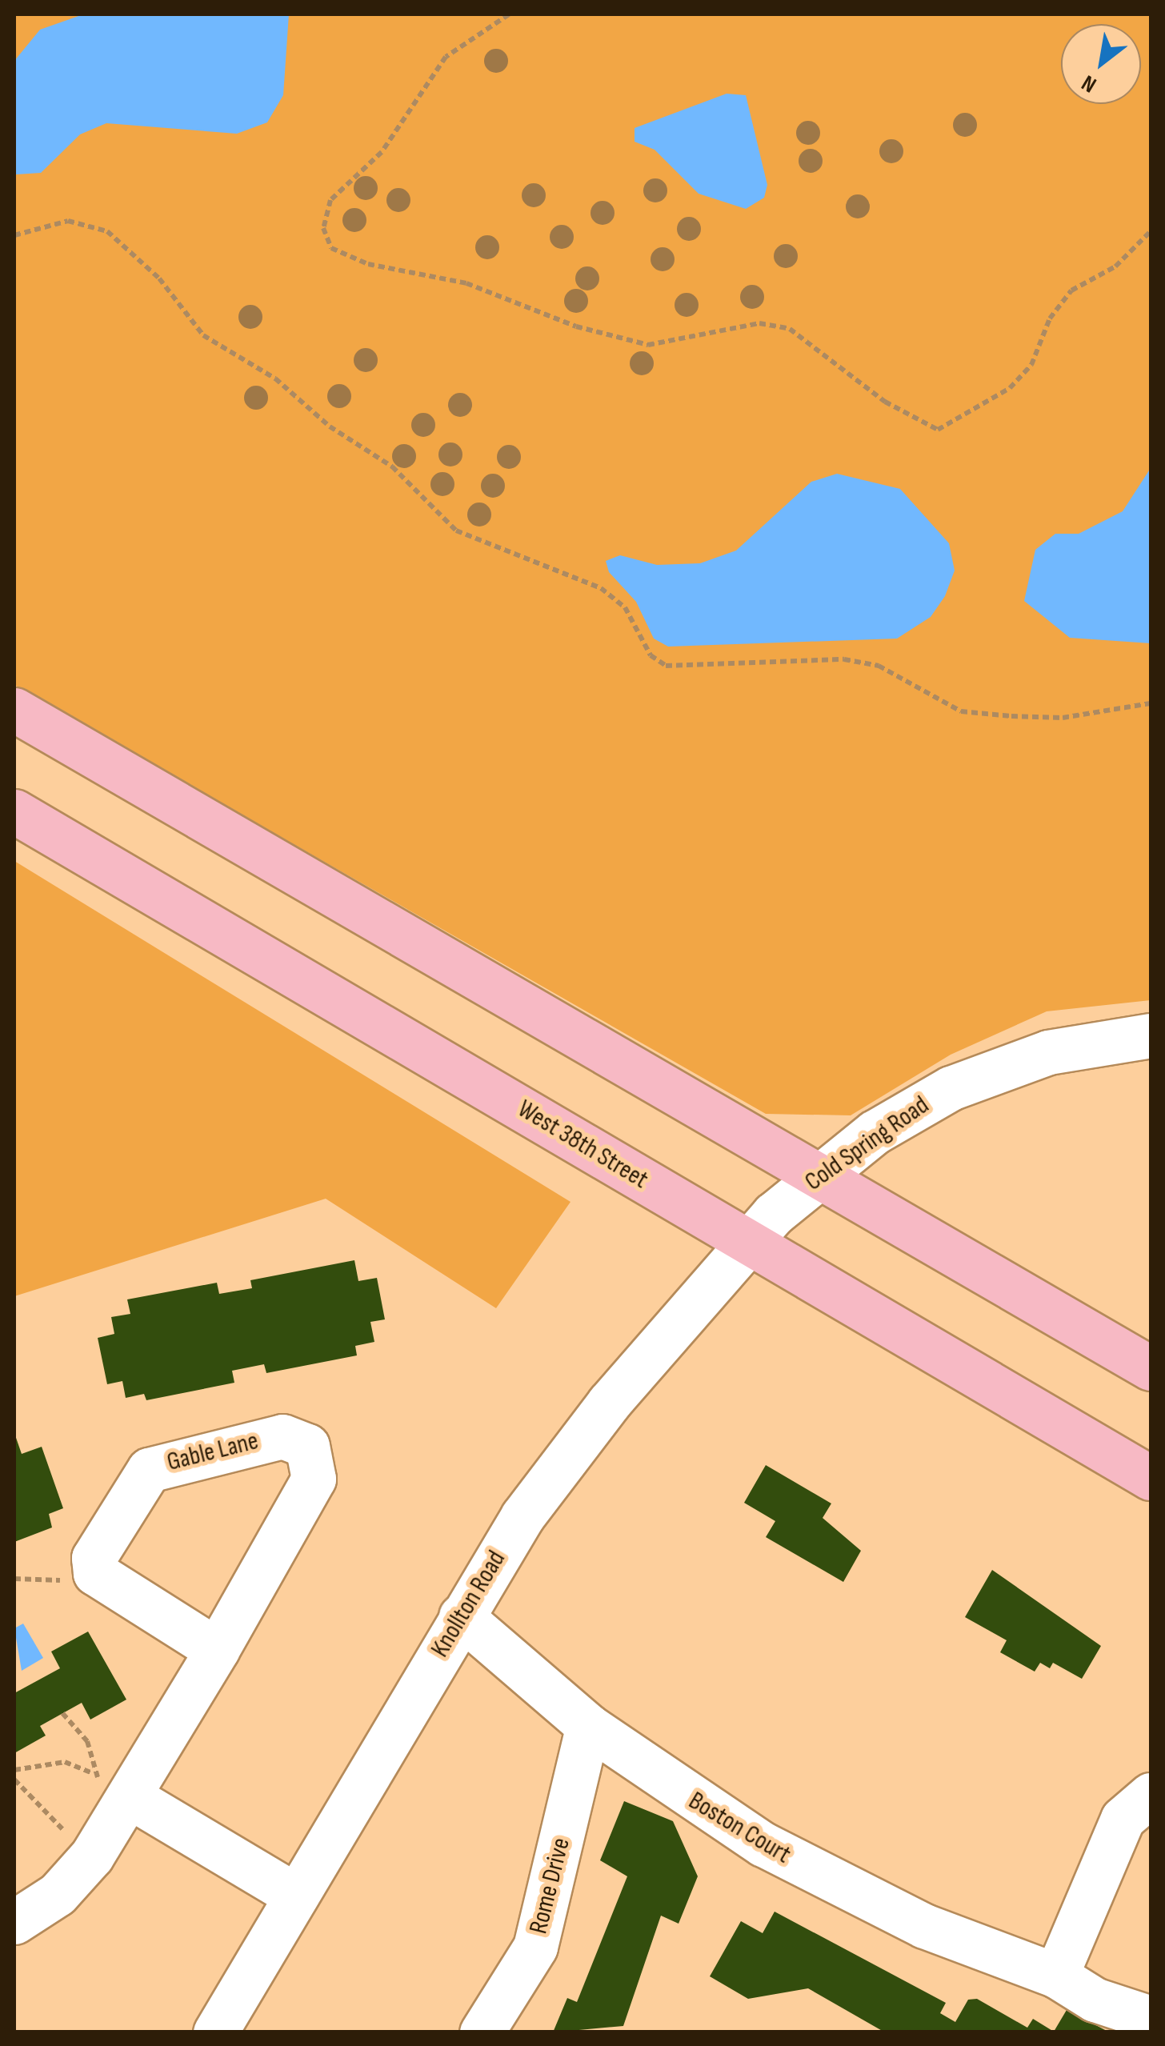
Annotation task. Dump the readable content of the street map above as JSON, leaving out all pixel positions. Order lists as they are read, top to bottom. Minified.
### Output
{"streets":{"main road":["West 38th Street"],"street":["Cold Spring Road","Gable Lane","Knollton Road","Boston Court","Rome Drive"]},"crossings":[["Cold Spring Road","West 38th Street"],["Cold Spring Road","Knollton Road"],["West 38th Street","Knollton Road"],["Knollton Road","Boston Court"],["Boston Court","Rome Drive"]],"north":"bottom left"}
